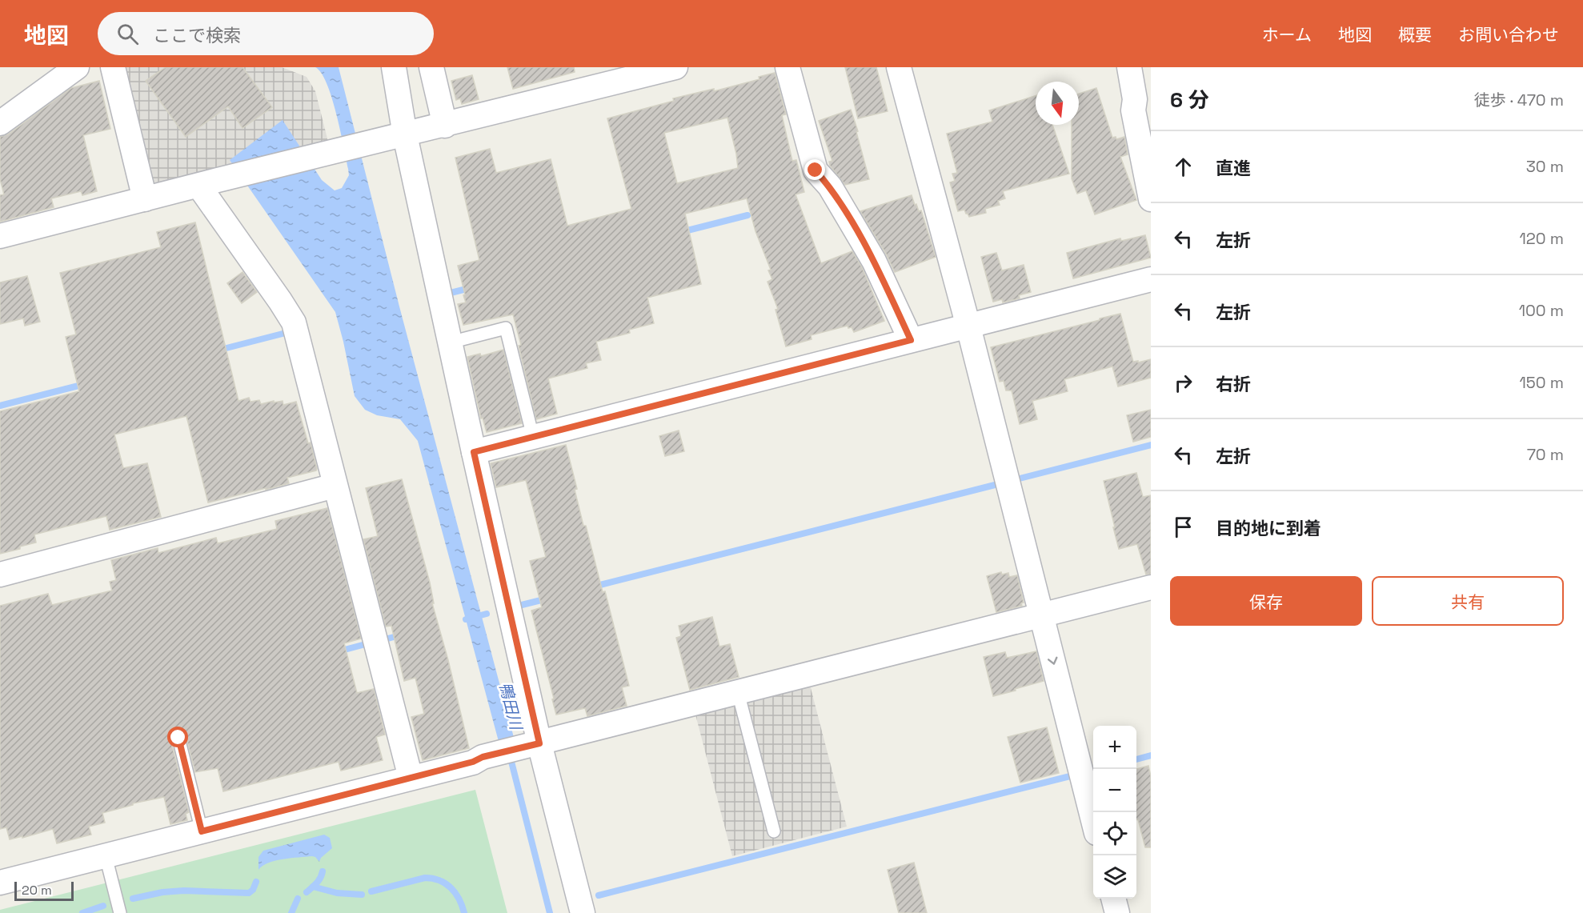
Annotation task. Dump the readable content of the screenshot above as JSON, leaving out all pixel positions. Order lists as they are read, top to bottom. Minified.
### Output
{"water":["鴨田川"],"scale_bar":"20 m","north":"bottom","page":{"header":"地図","search":"ここで検索","nav":["ホーム","地図","概要","お問い合わせ"],"heading":["6 分","徒歩 · 470 m"],"list":[["直進","30 m"],["左折","120 m"],["左折","100 m"],["右折","150 m"],["左折","70 m"],"目的地に到着"],"buttons":["保存","共有"],"map_buttons":["+","−"],"scale":"20 m"}}
